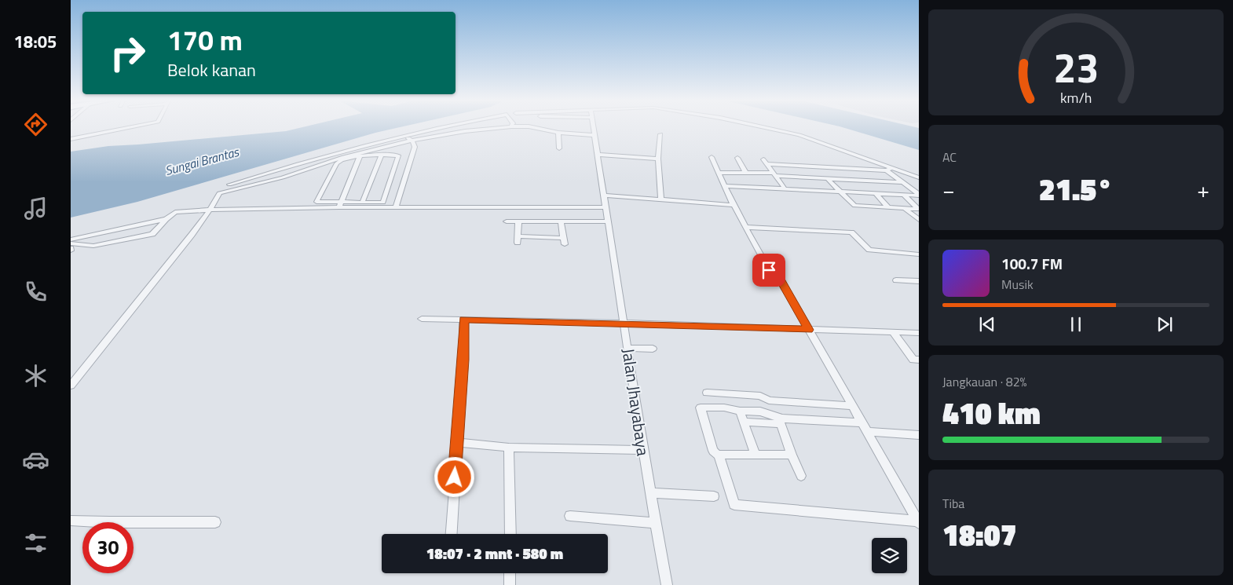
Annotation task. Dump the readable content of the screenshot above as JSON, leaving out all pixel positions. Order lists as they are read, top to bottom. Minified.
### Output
{"streets":{"street":["Jalan Jhayabaya"]},"water":["Sungai Brantas"],"page":{"tabs":"18:05","turn":["170 m","Belok kanan"],"tile":["AC",["Jangkauan · 82%","410 km"],["Tiba","18:07"]],"heat":["−","21.5°","+"],"song":["100.7 FM","Musik"],"limit":"30","trip":"18:07 · 2 mnt · 580 m","gauge":["23","km/h"]}}
